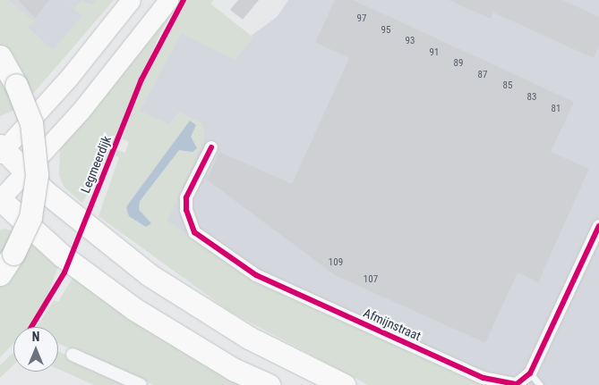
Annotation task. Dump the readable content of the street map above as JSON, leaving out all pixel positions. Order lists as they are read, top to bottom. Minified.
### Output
{"streets":{"street":["Afmijnstraat"],"cycle path":["Legmeerdijk"]},"house_numbers":["97","95","93","91","89","87","85","83","81","109","107"],"north":"top"}
